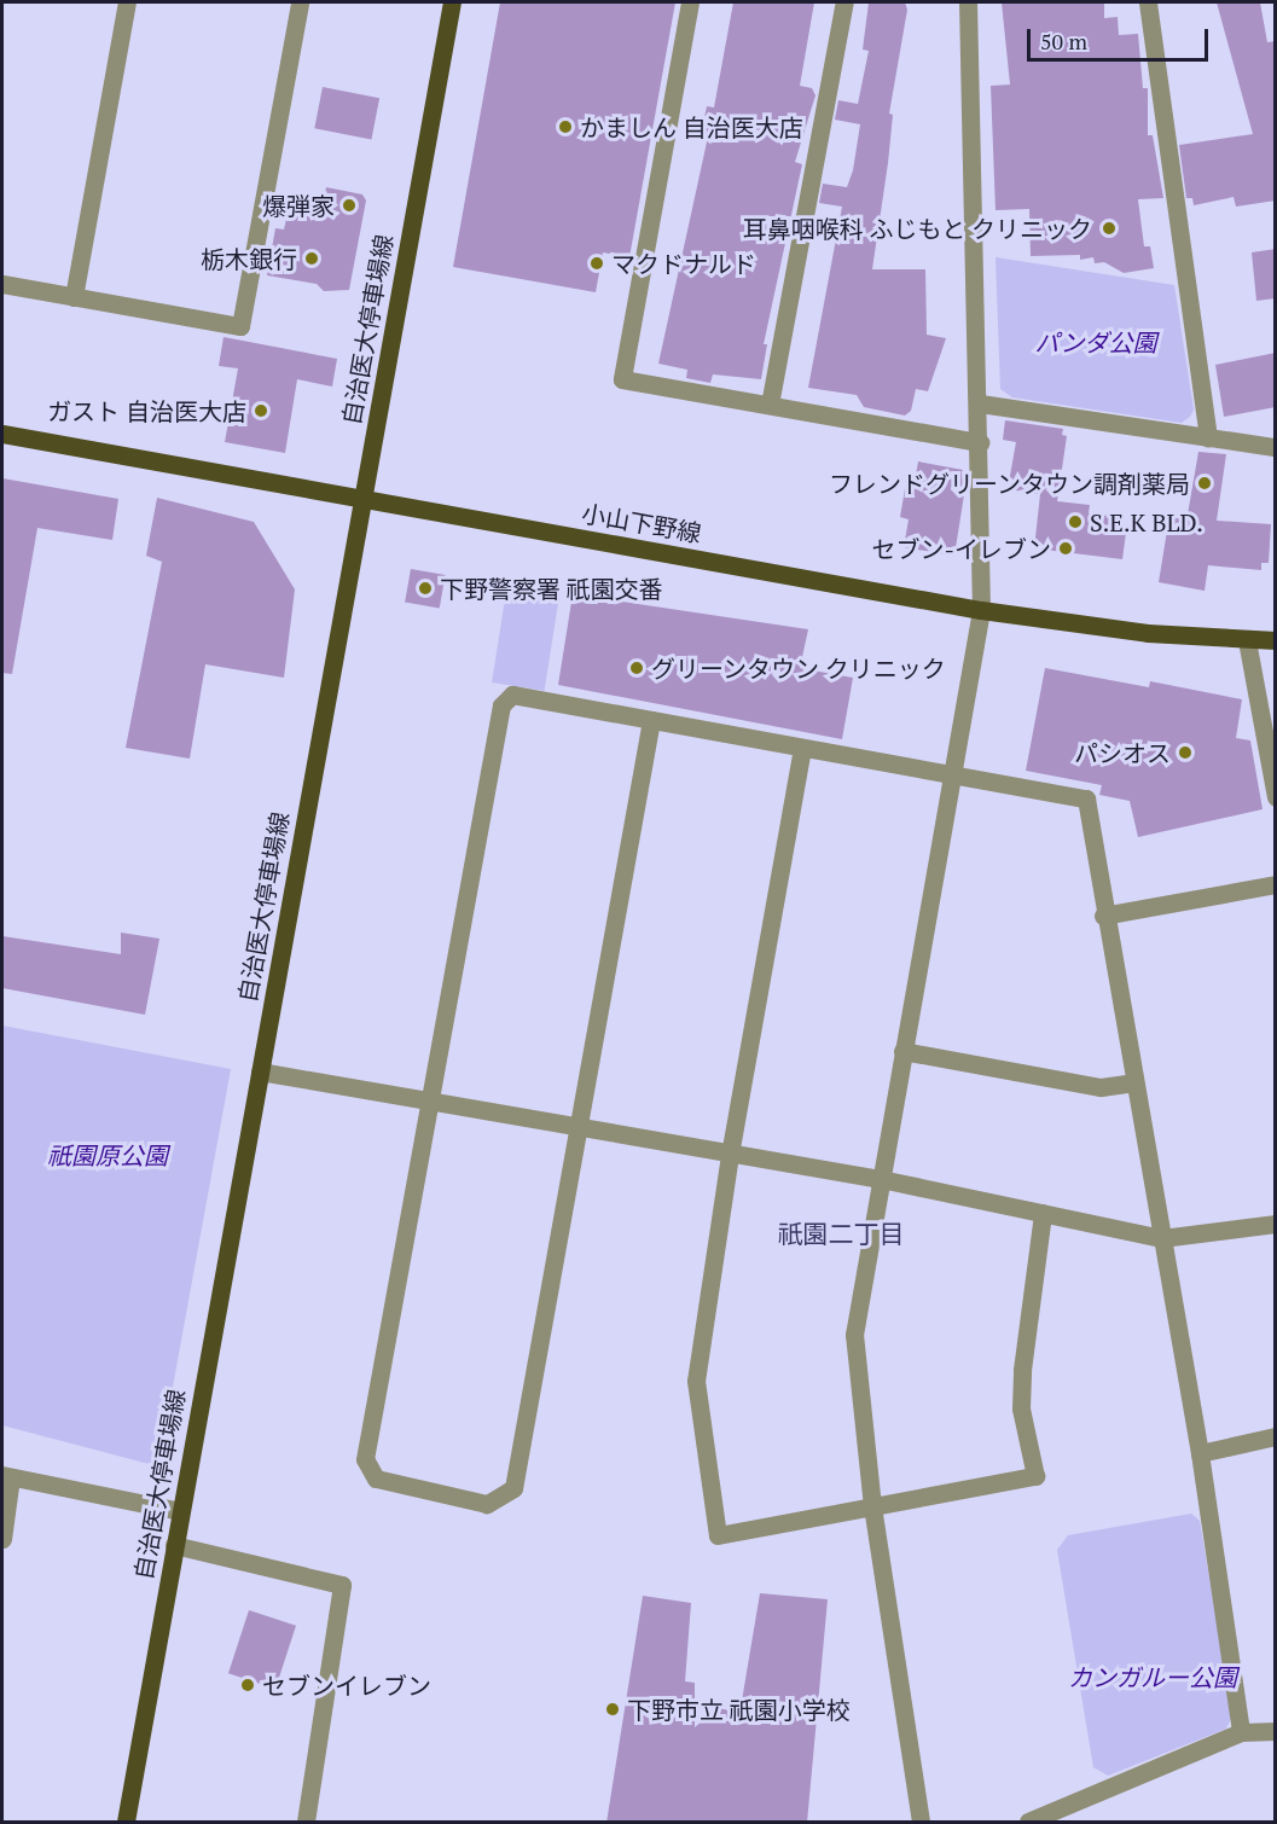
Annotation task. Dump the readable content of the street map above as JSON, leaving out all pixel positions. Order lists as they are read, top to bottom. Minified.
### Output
{"streets":{"main road":["自治医大停車場線","小山下野線"]},"crossings":[["自治医大停車場線","小山下野線"]],"districts":["祇園二丁目"],"parks":["パンダ公園","祇園原公園","カンガルー公園"],"places":["かましん 自治医大店","爆弾家","耳鼻咽喉科 ふじもと クリニック","栃木銀行","マクドナルド","ガスト 自治医大店","フレンドグリーンタウン調剤薬局","S.E.K BLD.","セブン-イレブン","下野警察署 祇園交番","グリーンタウン クリニック","パシオス","セブンイレブン","下野市立 祇園小学校"],"scale_bar":"50 m"}
